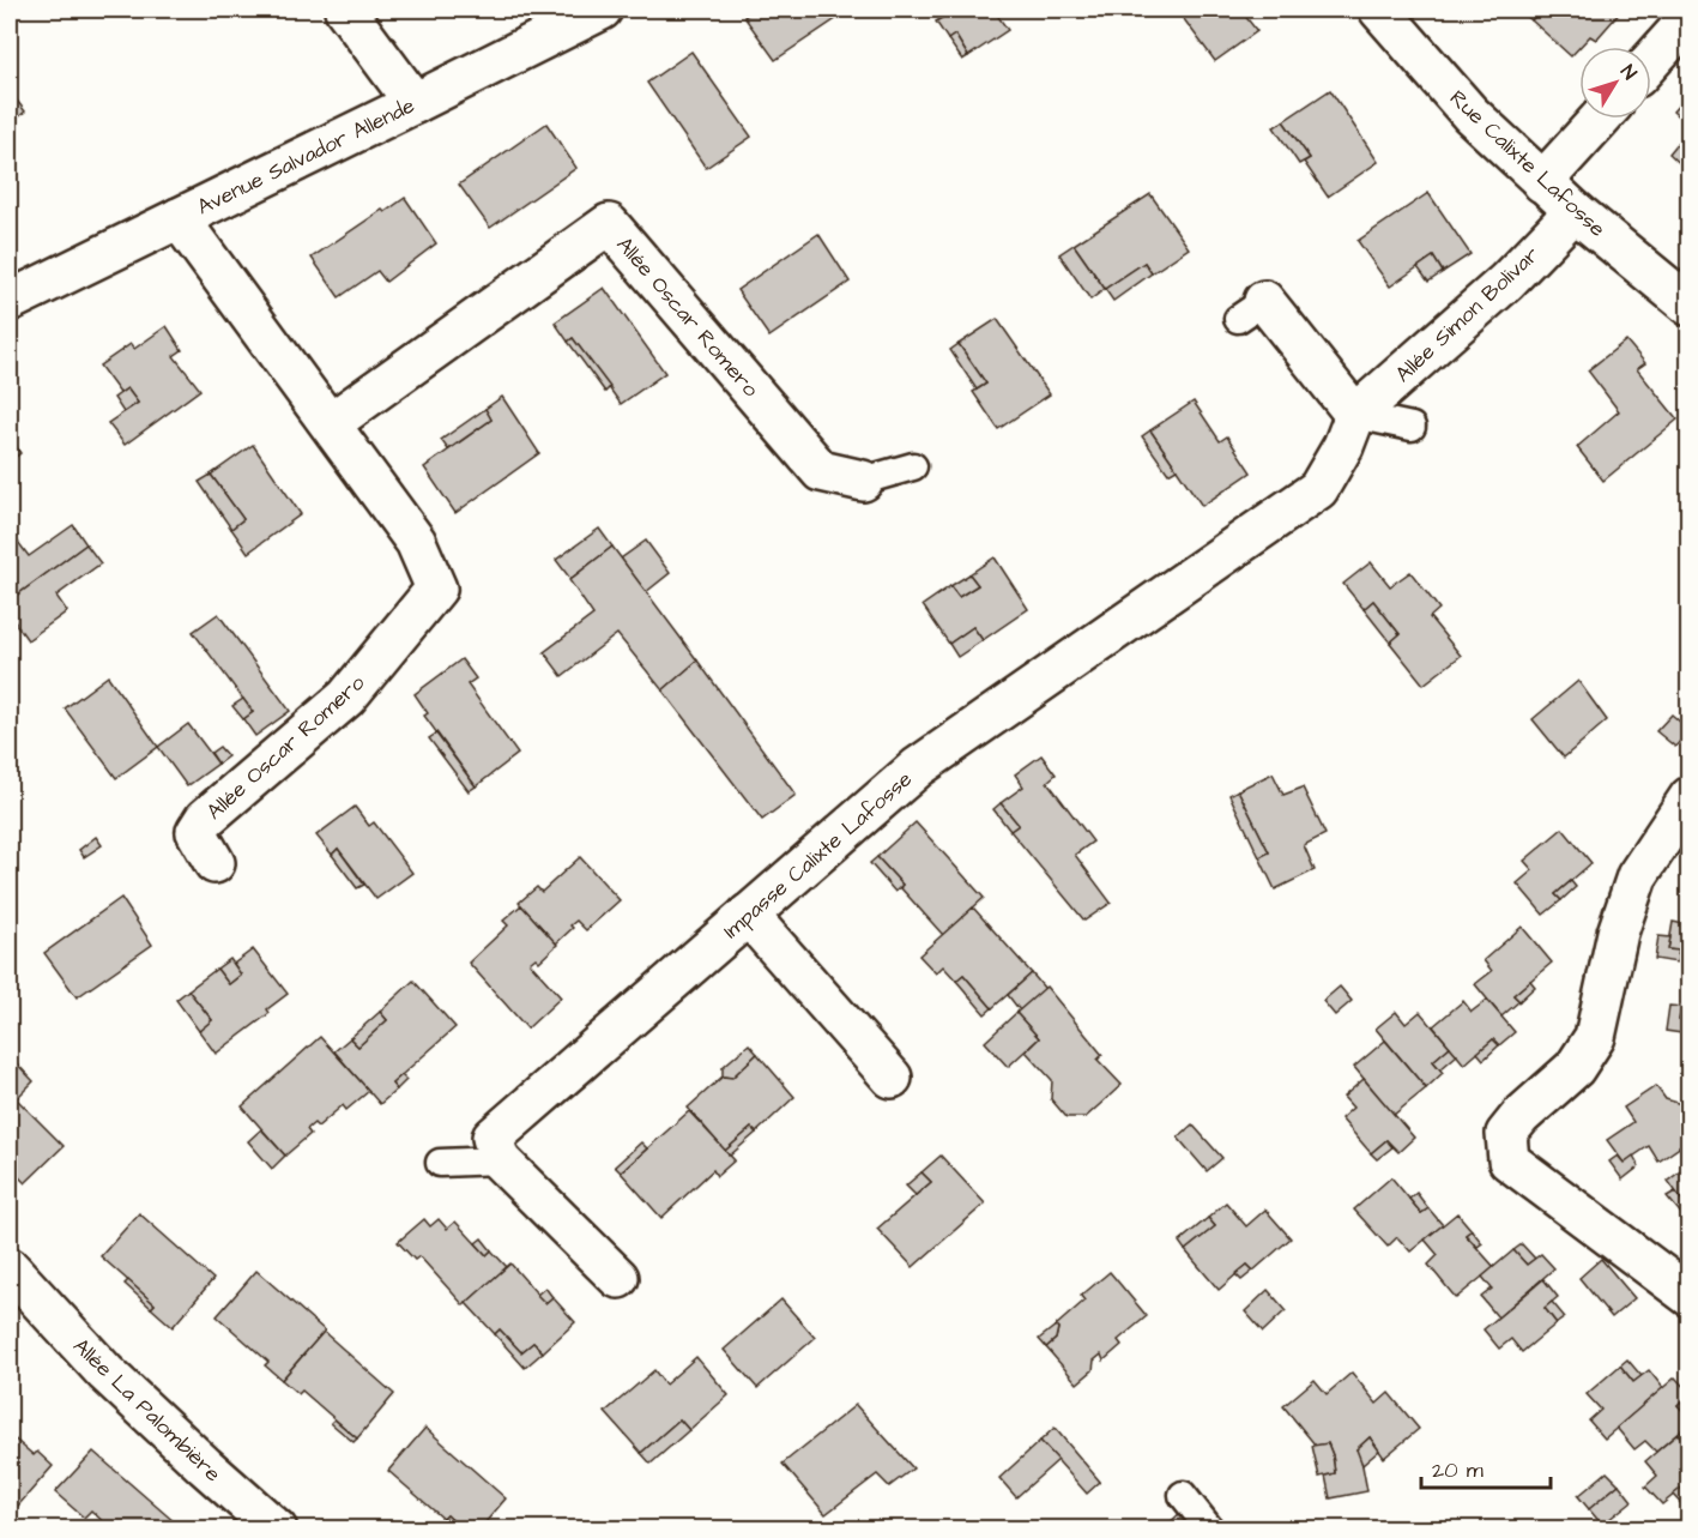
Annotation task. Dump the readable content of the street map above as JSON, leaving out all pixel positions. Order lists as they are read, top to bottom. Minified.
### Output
{"streets":{"street":["Avenue Salvador Allende","Rue Calixte Lafosse","Allée Simon Bolivar","Allée Oscar Romero","Impasse Calixte Lafosse","Allée La Palombière"]},"crossings":[["Avenue Salvador Allende","Allée Oscar Romero"],["Rue Calixte Lafosse","Allée Simon Bolivar"],["Allée Simon Bolivar","Impasse Calixte Lafosse"]],"scale_bar":"20 m","north":"top right"}
